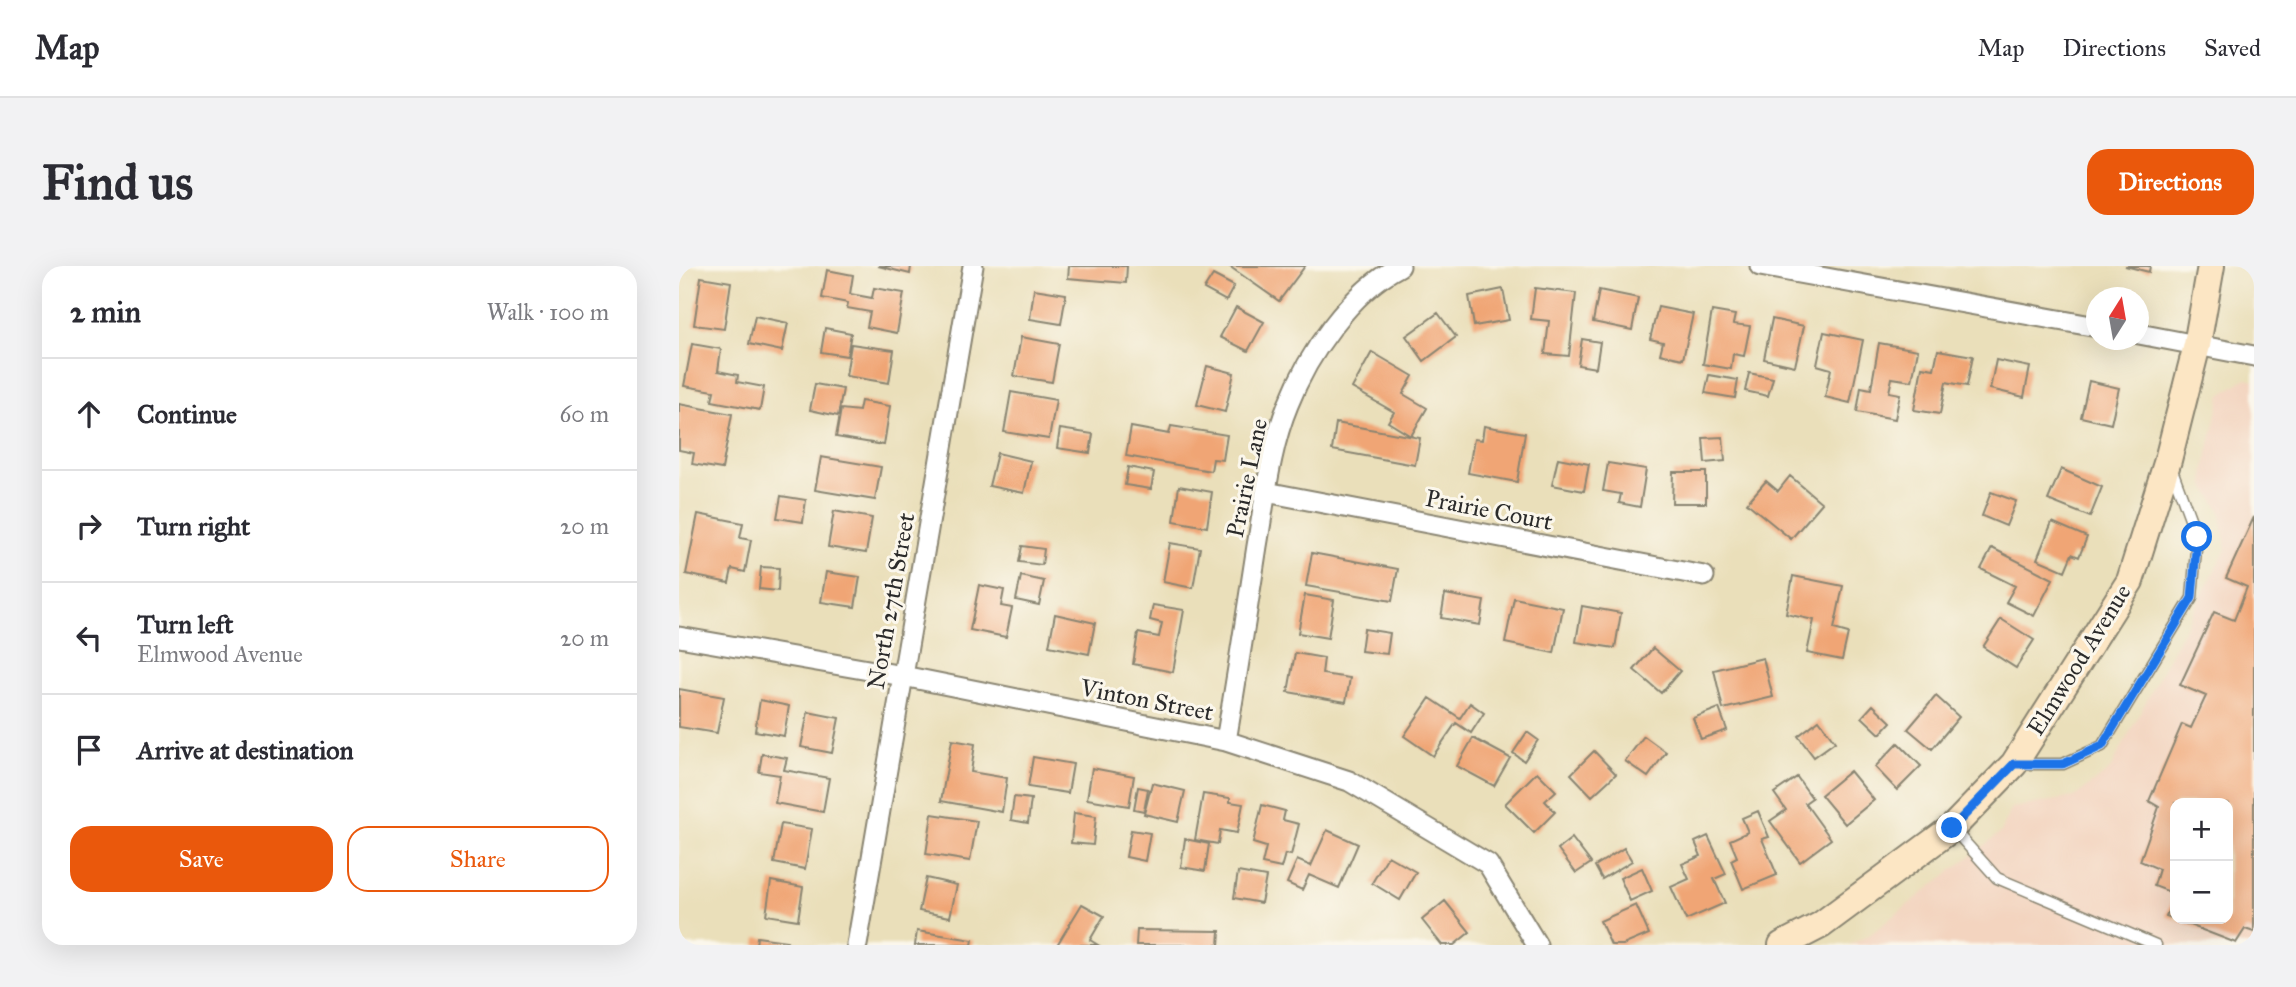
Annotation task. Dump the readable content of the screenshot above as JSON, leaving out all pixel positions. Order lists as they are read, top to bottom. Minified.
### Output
{"streets":{"street":["Prairie Lane","Prairie Court","North 27th Street","Elmwood Avenue","Vinton Street"]},"crossings":[["Prairie Lane","Prairie Court"],["Prairie Lane","Vinton Street"],["North 27th Street","Vinton Street"]],"north":"top","page":{"header":"Map","nav":["Map","Directions","Saved"],"buttons":["Directions",["Save","Share"]],"title":"Find us","heading":["2 min","Walk · 100 m"],"list":[["Continue","60 m"],["Turn right","20 m"],["Turn left","Elmwood Avenue","20 m"],"Arrive at destination"],"map_buttons":["+","−"]}}
